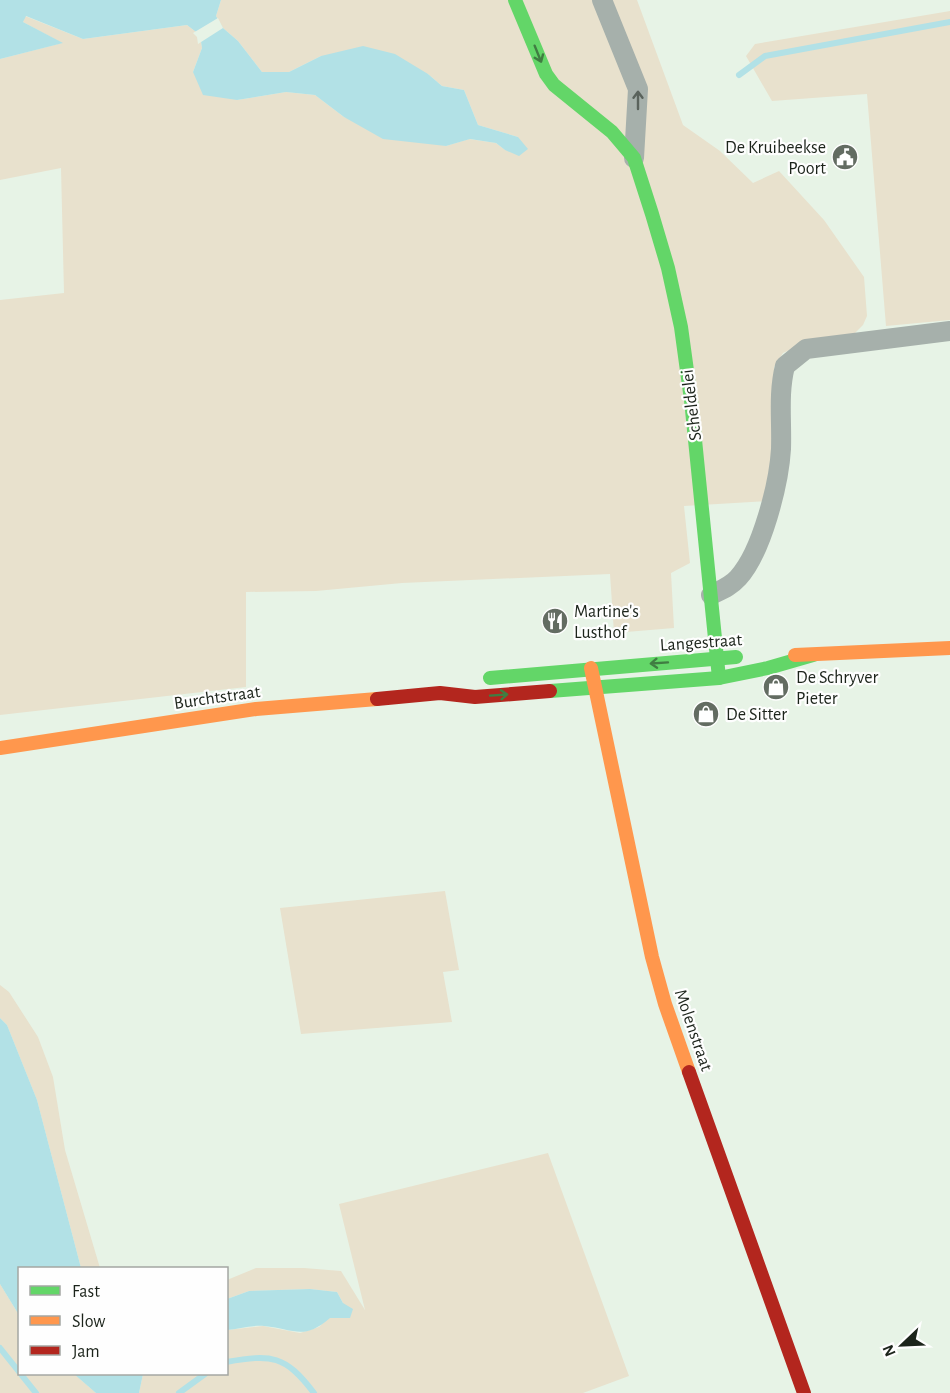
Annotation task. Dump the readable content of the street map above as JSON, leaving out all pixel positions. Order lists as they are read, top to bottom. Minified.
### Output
{"streets":{"street":["Scheldelei","Langestraat","Burchtstraat","Molenstraat"]},"crossings":[["Scheldelei","Langestraat"],["Langestraat","Burchtstraat"],["Langestraat","Molenstraat"],["Burchtstraat","Molenstraat"]],"places":{"public building":["De Kruibeekse Poort"],"restaurant":["Martine's Lusthof"],"shop":["De Schryver Pieter","De Sitter"]},"legend":["Fast","Slow","Jam"],"north":"bottom left"}
